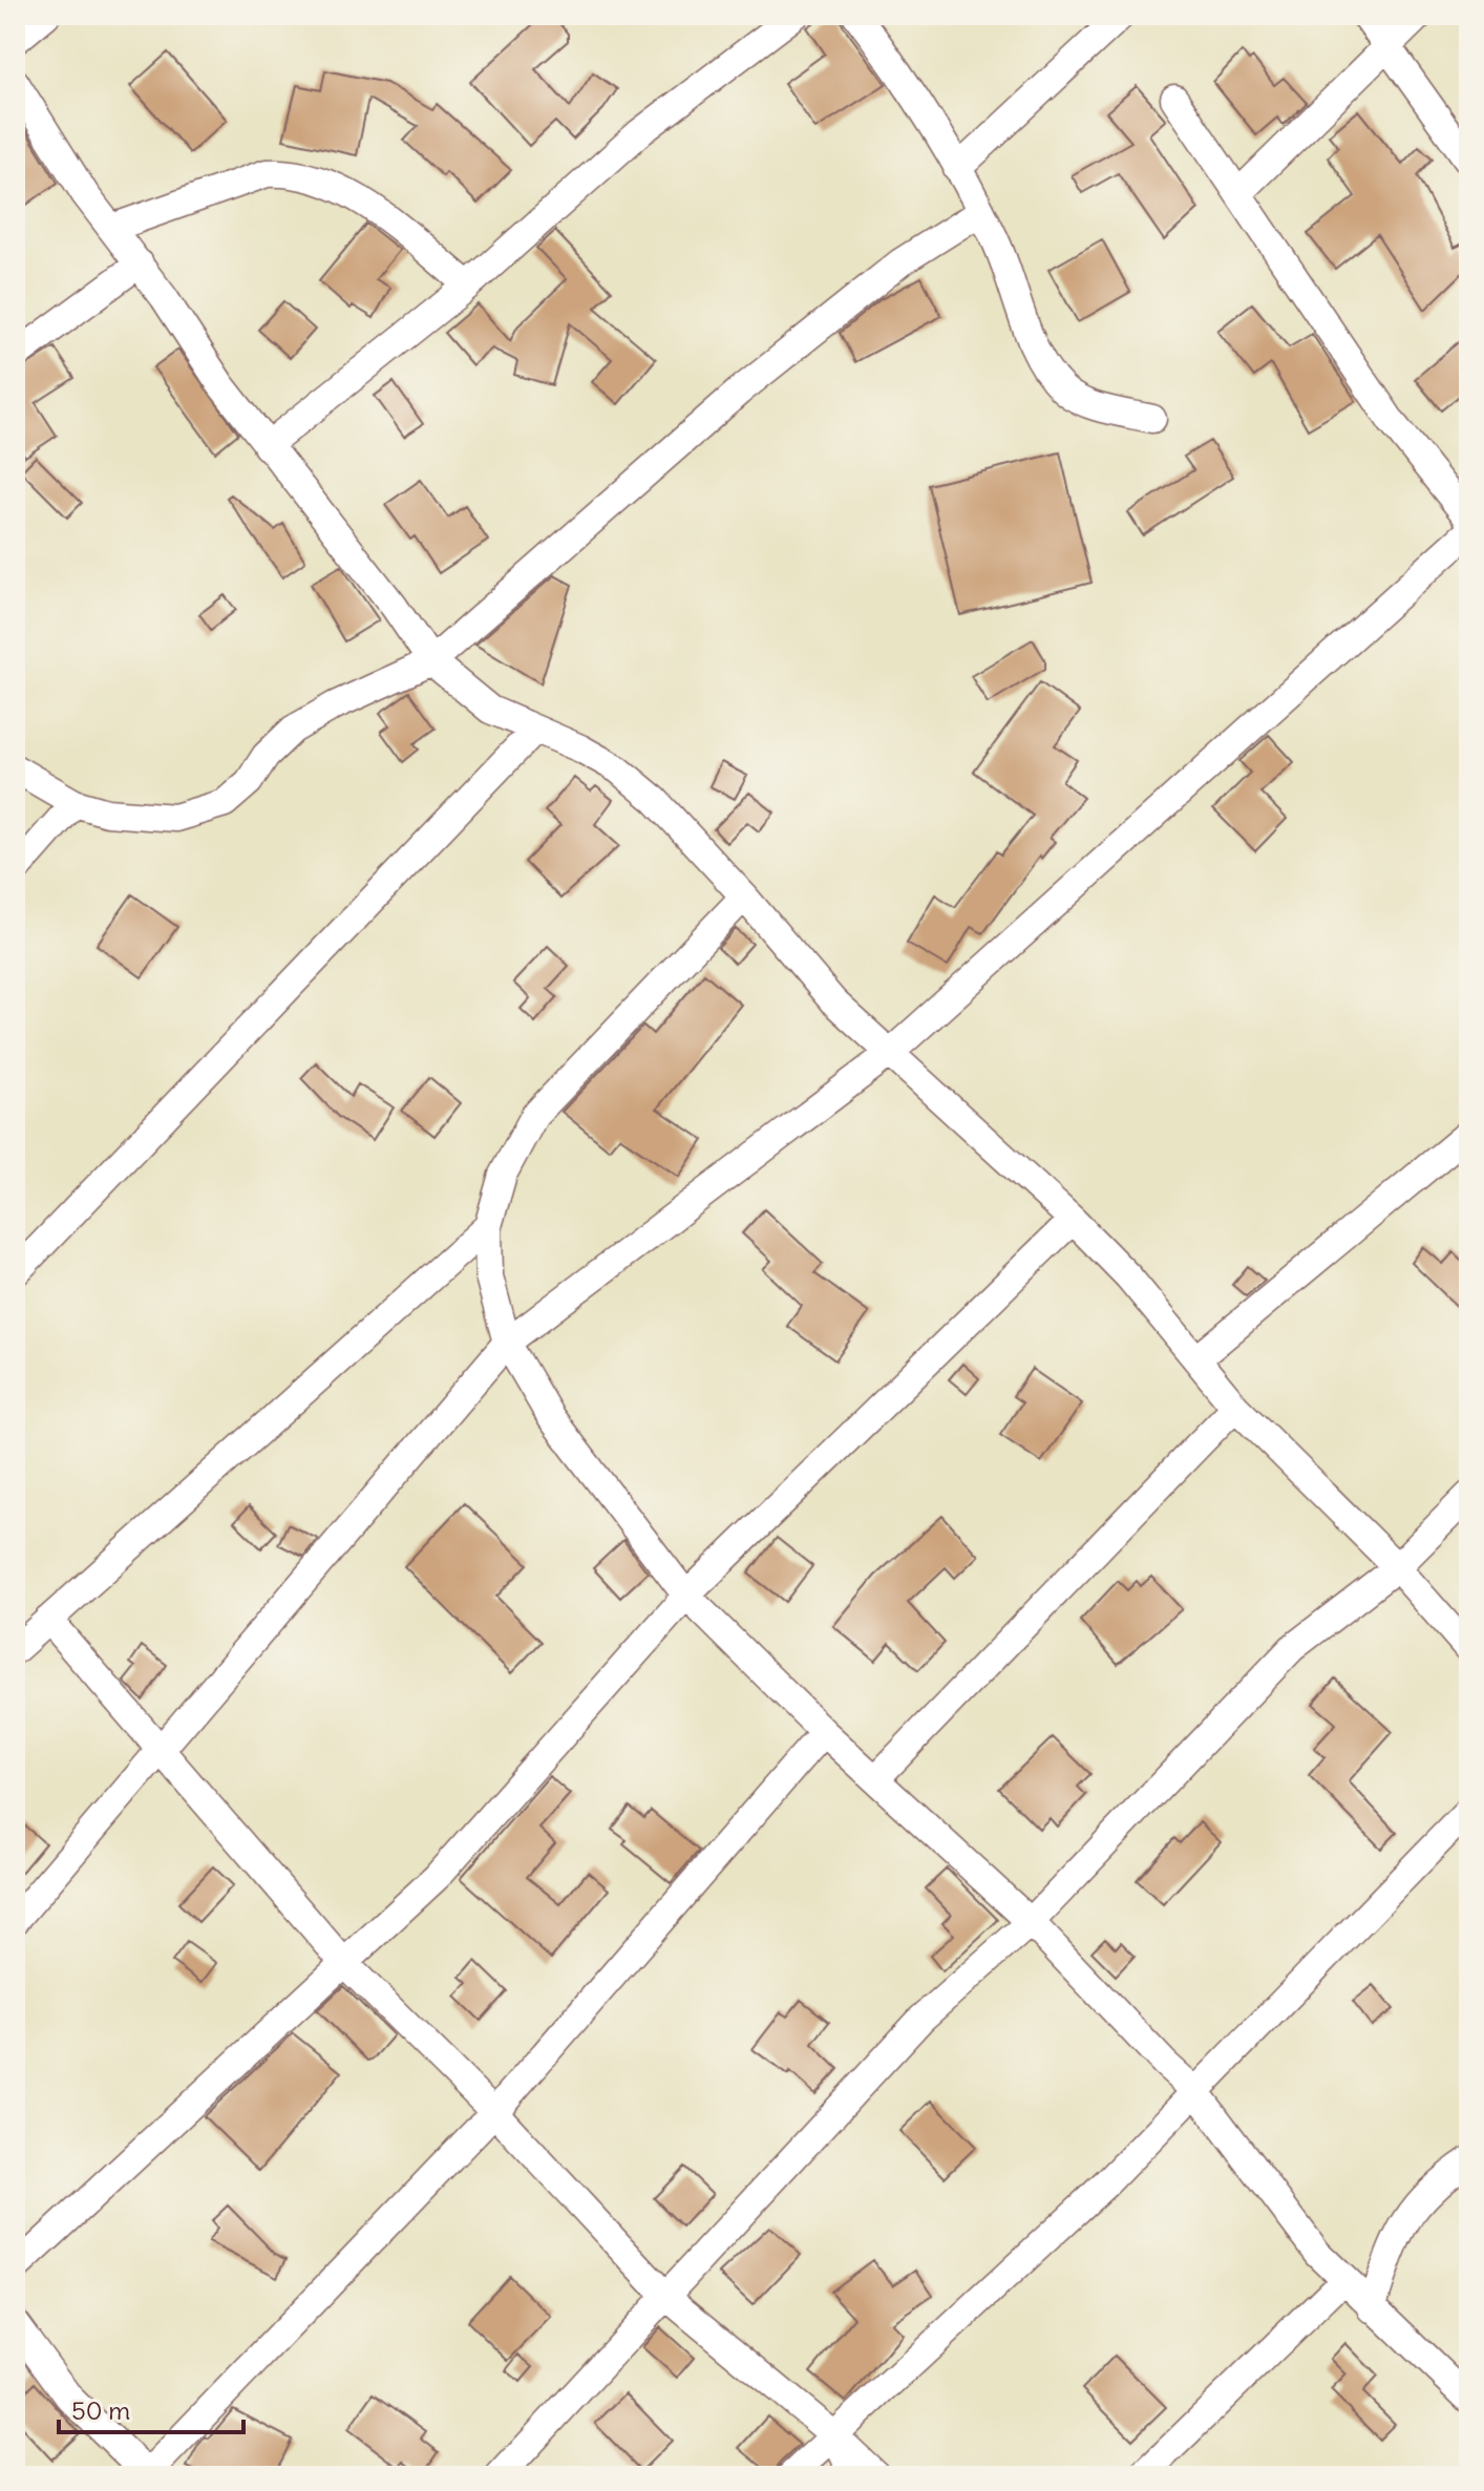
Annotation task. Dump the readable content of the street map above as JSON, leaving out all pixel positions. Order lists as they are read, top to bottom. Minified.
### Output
{"scale_bar":"50 m"}
